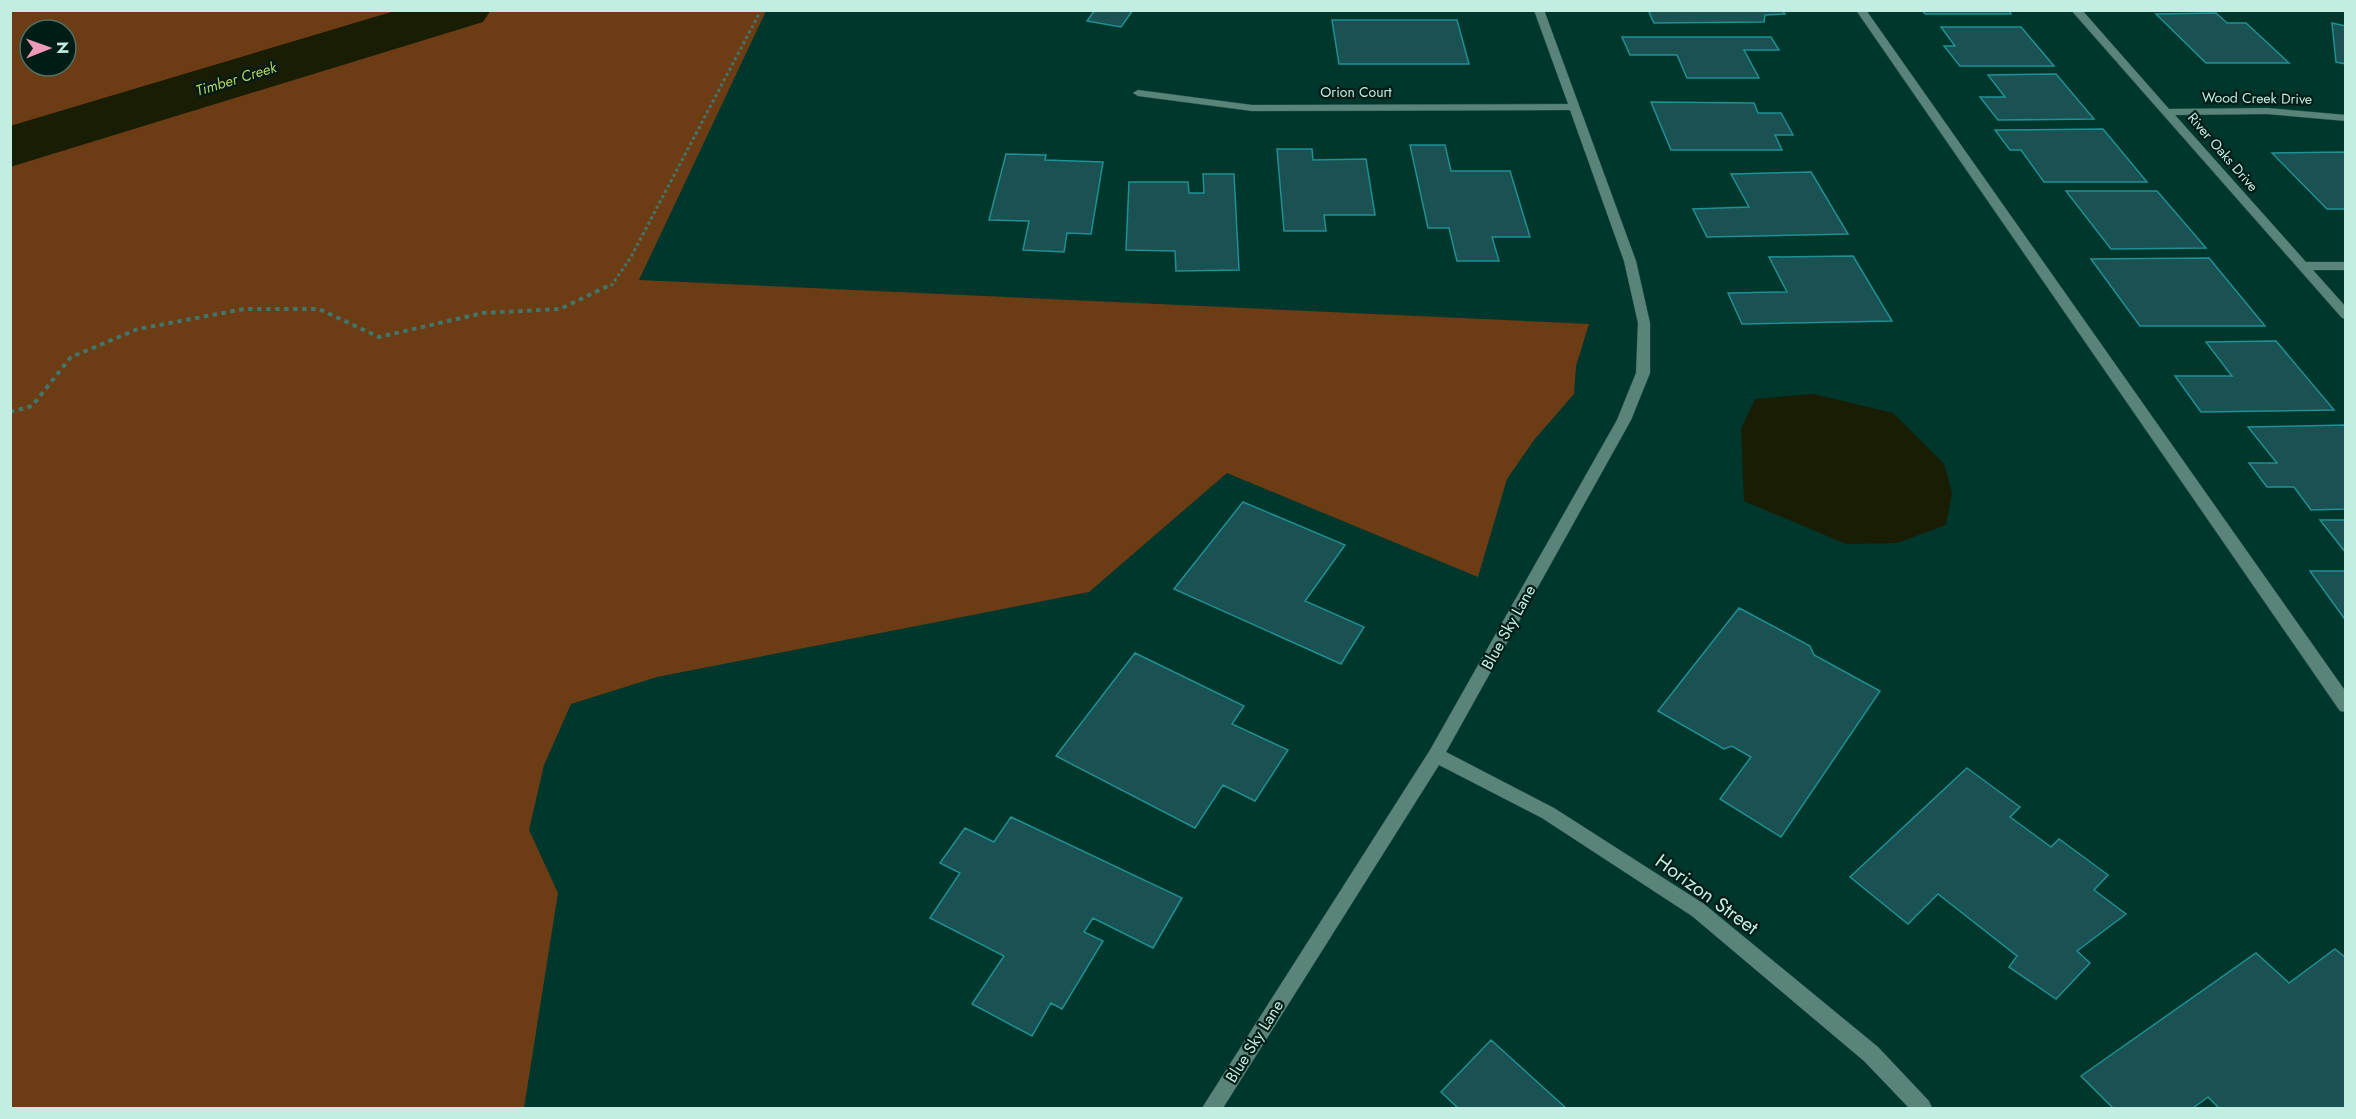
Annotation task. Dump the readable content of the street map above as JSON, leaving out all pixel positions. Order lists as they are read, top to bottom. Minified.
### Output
{"streets":{"street":["Orion Court","Wood Creek Drive","River Oaks Drive","Blue Sky Lane","Horizon Street"]},"crossings":[["Orion Court","Blue Sky Lane"],["Wood Creek Drive","River Oaks Drive"],["Blue Sky Lane","Horizon Street"]],"water":["Timber Creek"],"north":"right"}
